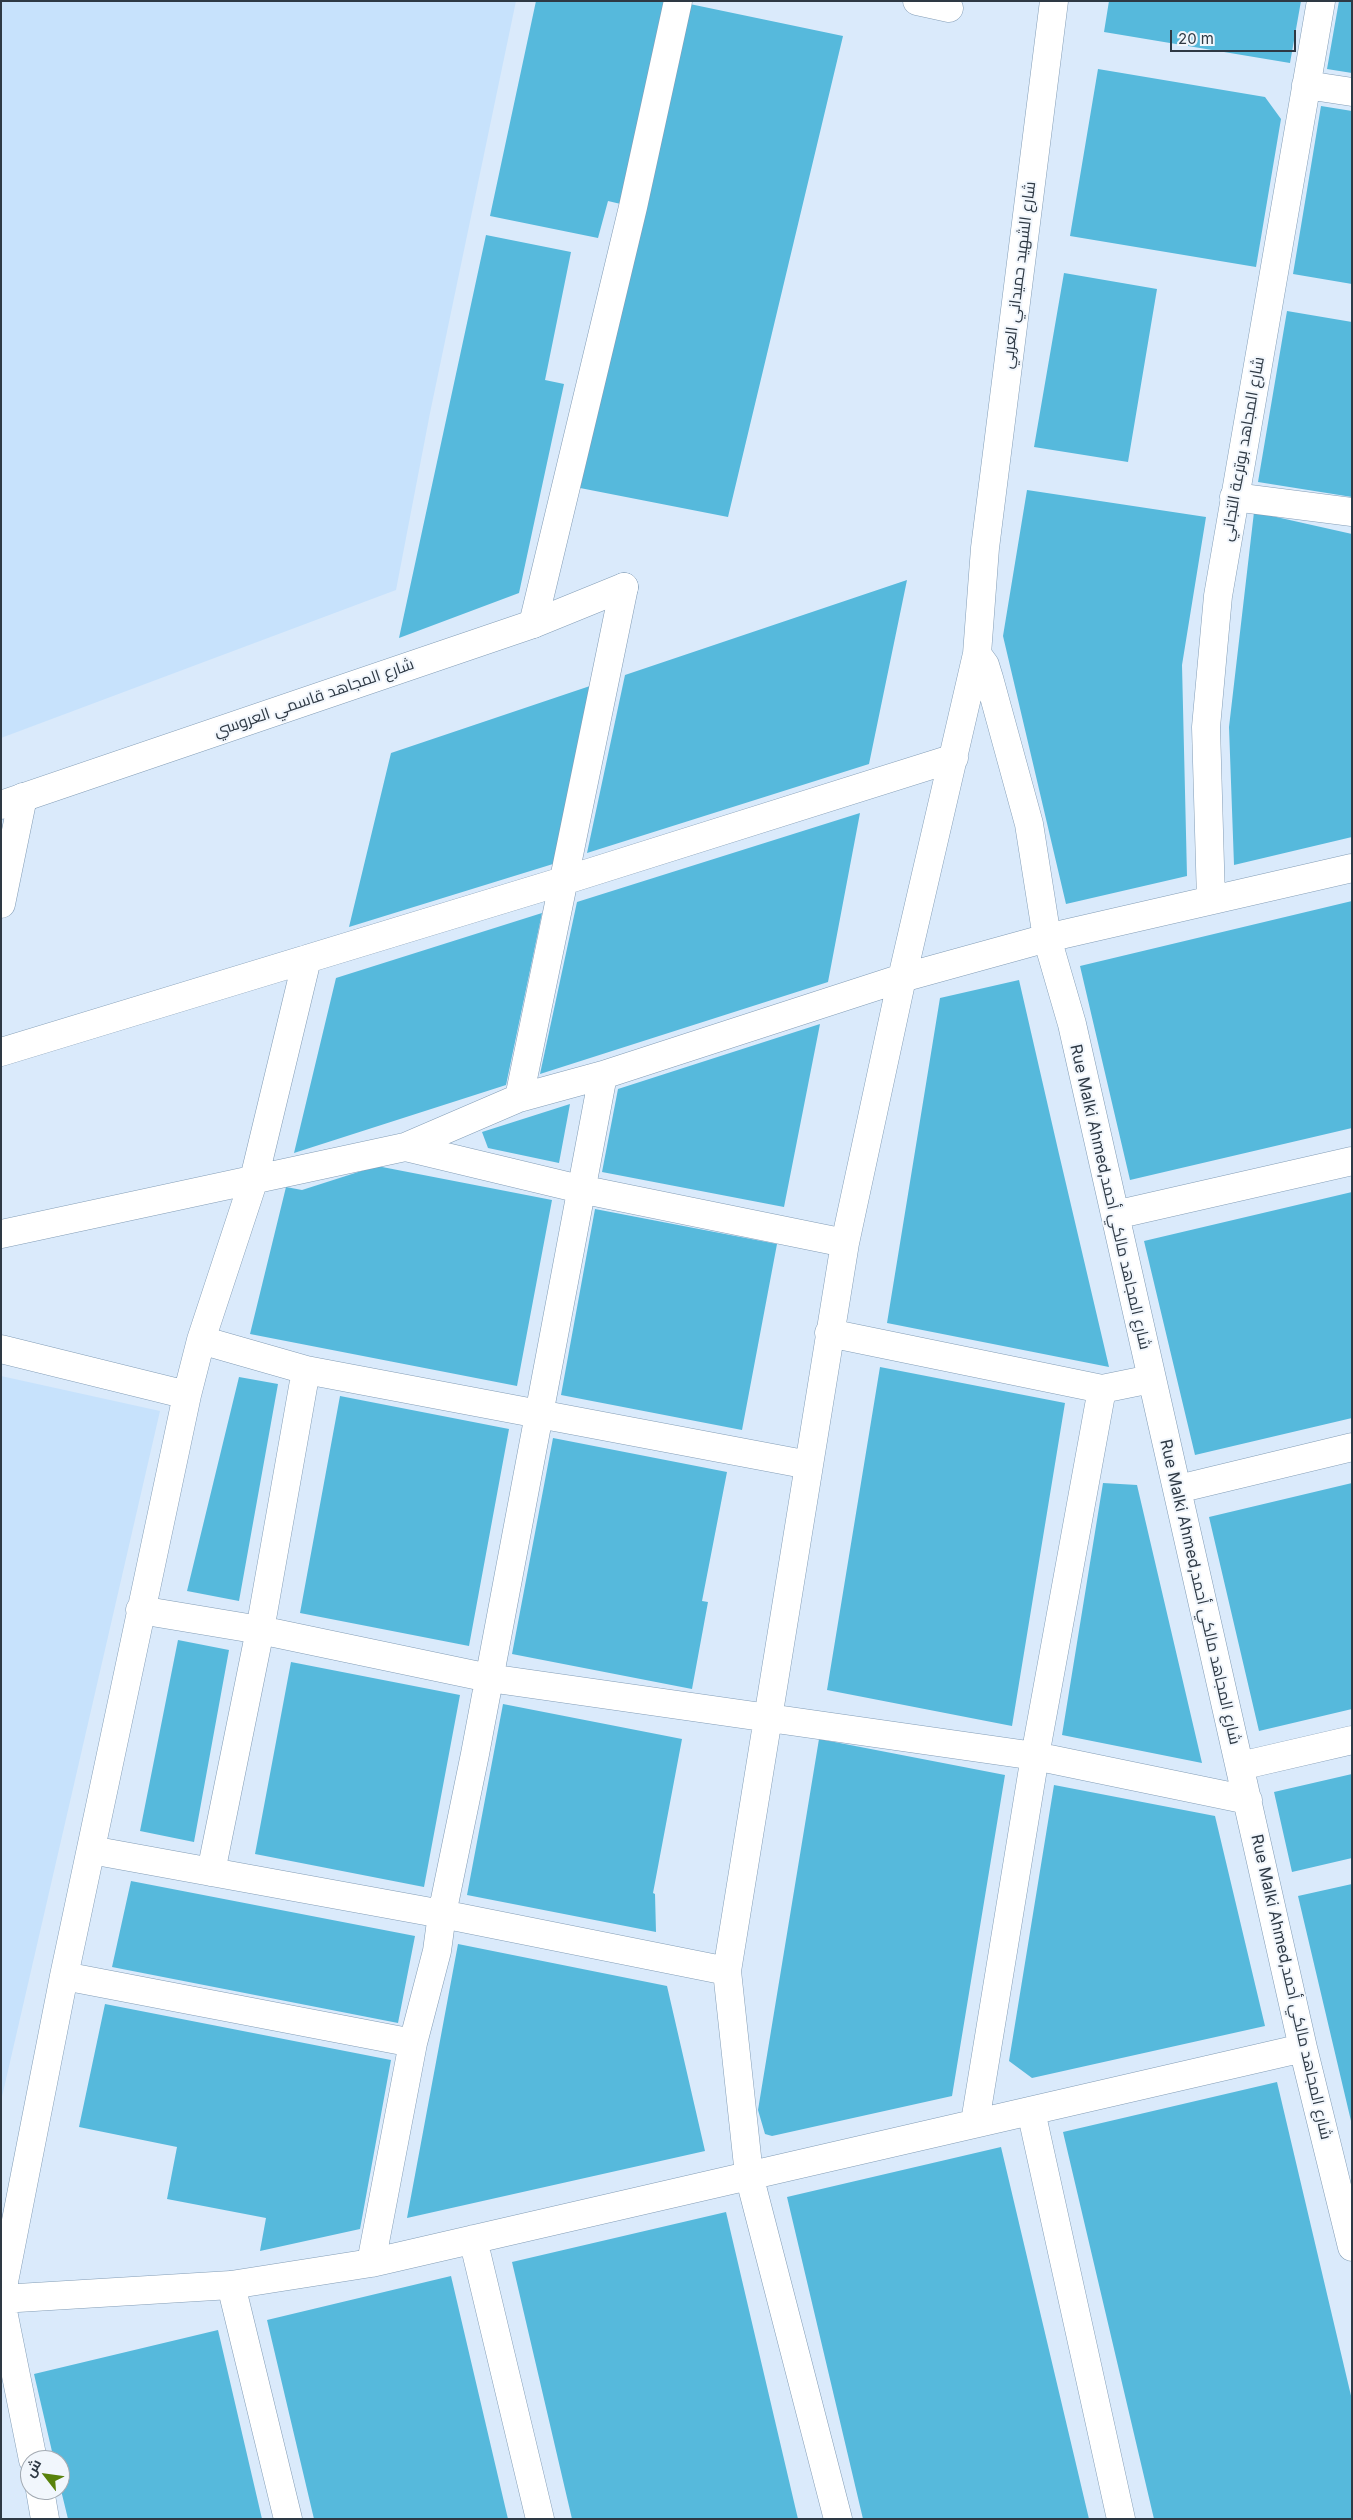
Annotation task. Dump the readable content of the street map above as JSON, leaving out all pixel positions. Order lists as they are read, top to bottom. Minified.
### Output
{"streets":{"street":["شارع الشهيد حميداني العربي","شارع المجاهد بوترعة التجاني","شارع المجاهد قاسمي العروسي","Rue Malki Ahmed,شارع المجاهد مالكي أحمد"]},"crossings":[["شارع الشهيد حميداني العربي","Rue Malki Ahmed,شارع المجاهد مالكي أحمد"]],"scale_bar":"20 m","north":"top left"}
